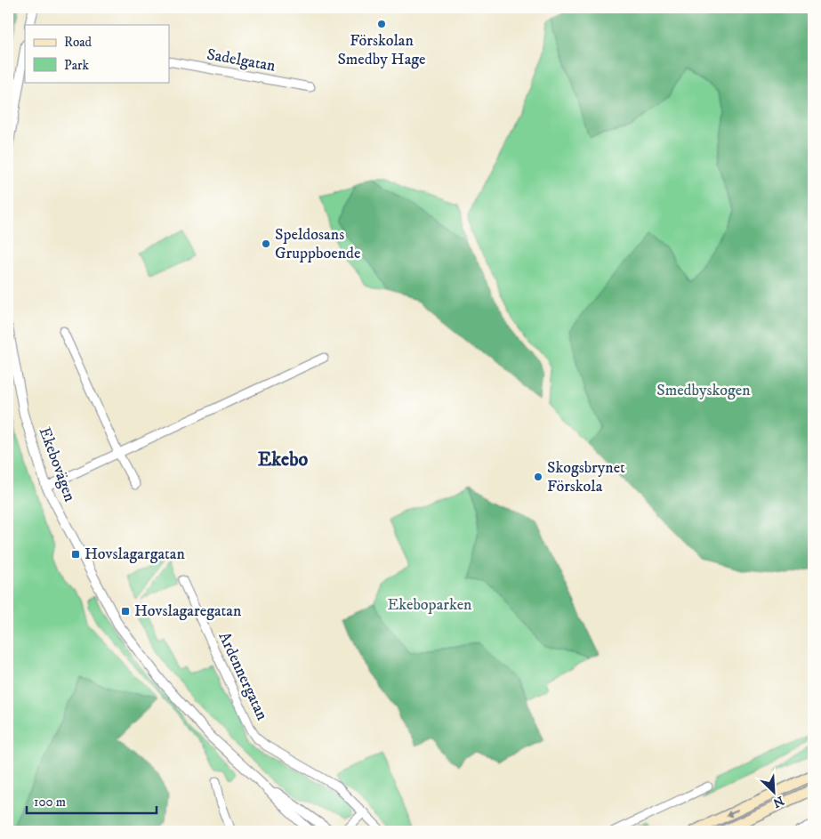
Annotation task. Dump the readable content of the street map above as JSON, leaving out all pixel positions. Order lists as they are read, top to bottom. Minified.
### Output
{"streets":{"street":["Sadelgatan","Ekebovägen","Ardennergatan"]},"districts":["Ekebo"],"parks":["Smedbyskogen","Ekeboparken"],"places":{"other":["Förskolan Smedby Hage","Speldosans Gruppboende","Skogsbrynet Förskola"],"transit":["Hovslagargatan","Hovslagaregatan"]},"legend":["Road","Park"],"scale_bar":"100 m","north":"bottom right"}
